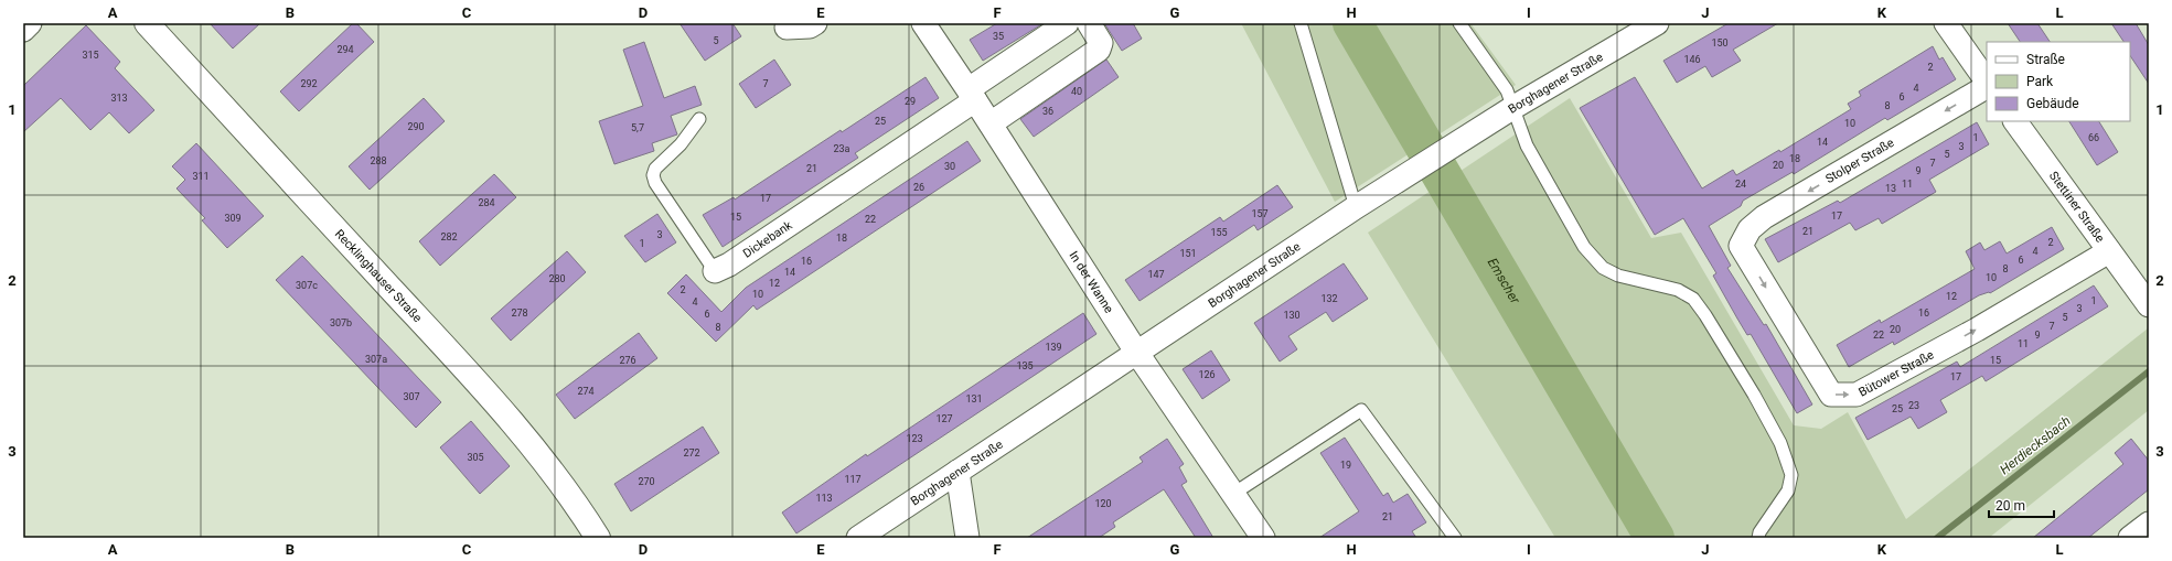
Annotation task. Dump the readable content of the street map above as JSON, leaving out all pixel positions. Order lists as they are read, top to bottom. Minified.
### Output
{"streets":{"street":["Borghagener Straße","Stolper Straße","Stettiner Straße","Dickebank","Recklinghauser Straße","In der Wanne","Bütower Straße"]},"crossings":[["Borghagener Straße","In der Wanne"],["Stolper Straße","Bütower Straße"],["Stettiner Straße","Bütower Straße"],["Dickebank","In der Wanne"]],"one_way":["Stolper Straße"],"water":["Emscher","Herdiecksbach"],"house_numbers":["35","5","150","294","315","146","2","292","7","4","40","6","313","29","8","36","25","10","290","5,7","1","66","14","3","23a","5","18","288","7","20","30","21","9","311","24","11","26","13","17","284","157","17","15","309","22","21","155","3","282","18","2","1","4","151","6","16","8","14","147","10","280","12","307c","2","10","12","132","1","4","3","278","16","6","130","5","307b","7","8","20","22","9","11","139","307a","276","15","135","126","17","274","307","131","23","25","127","123","272","305","19","117","270","113","120","21"],"legend":["Straße","Park","Gebäude"],"scale_bar":"20 m","grid":{"columns":["A","B","C","D","E","F","G","H","I","J","K","L"],"rows":["1","2","3"]}}
